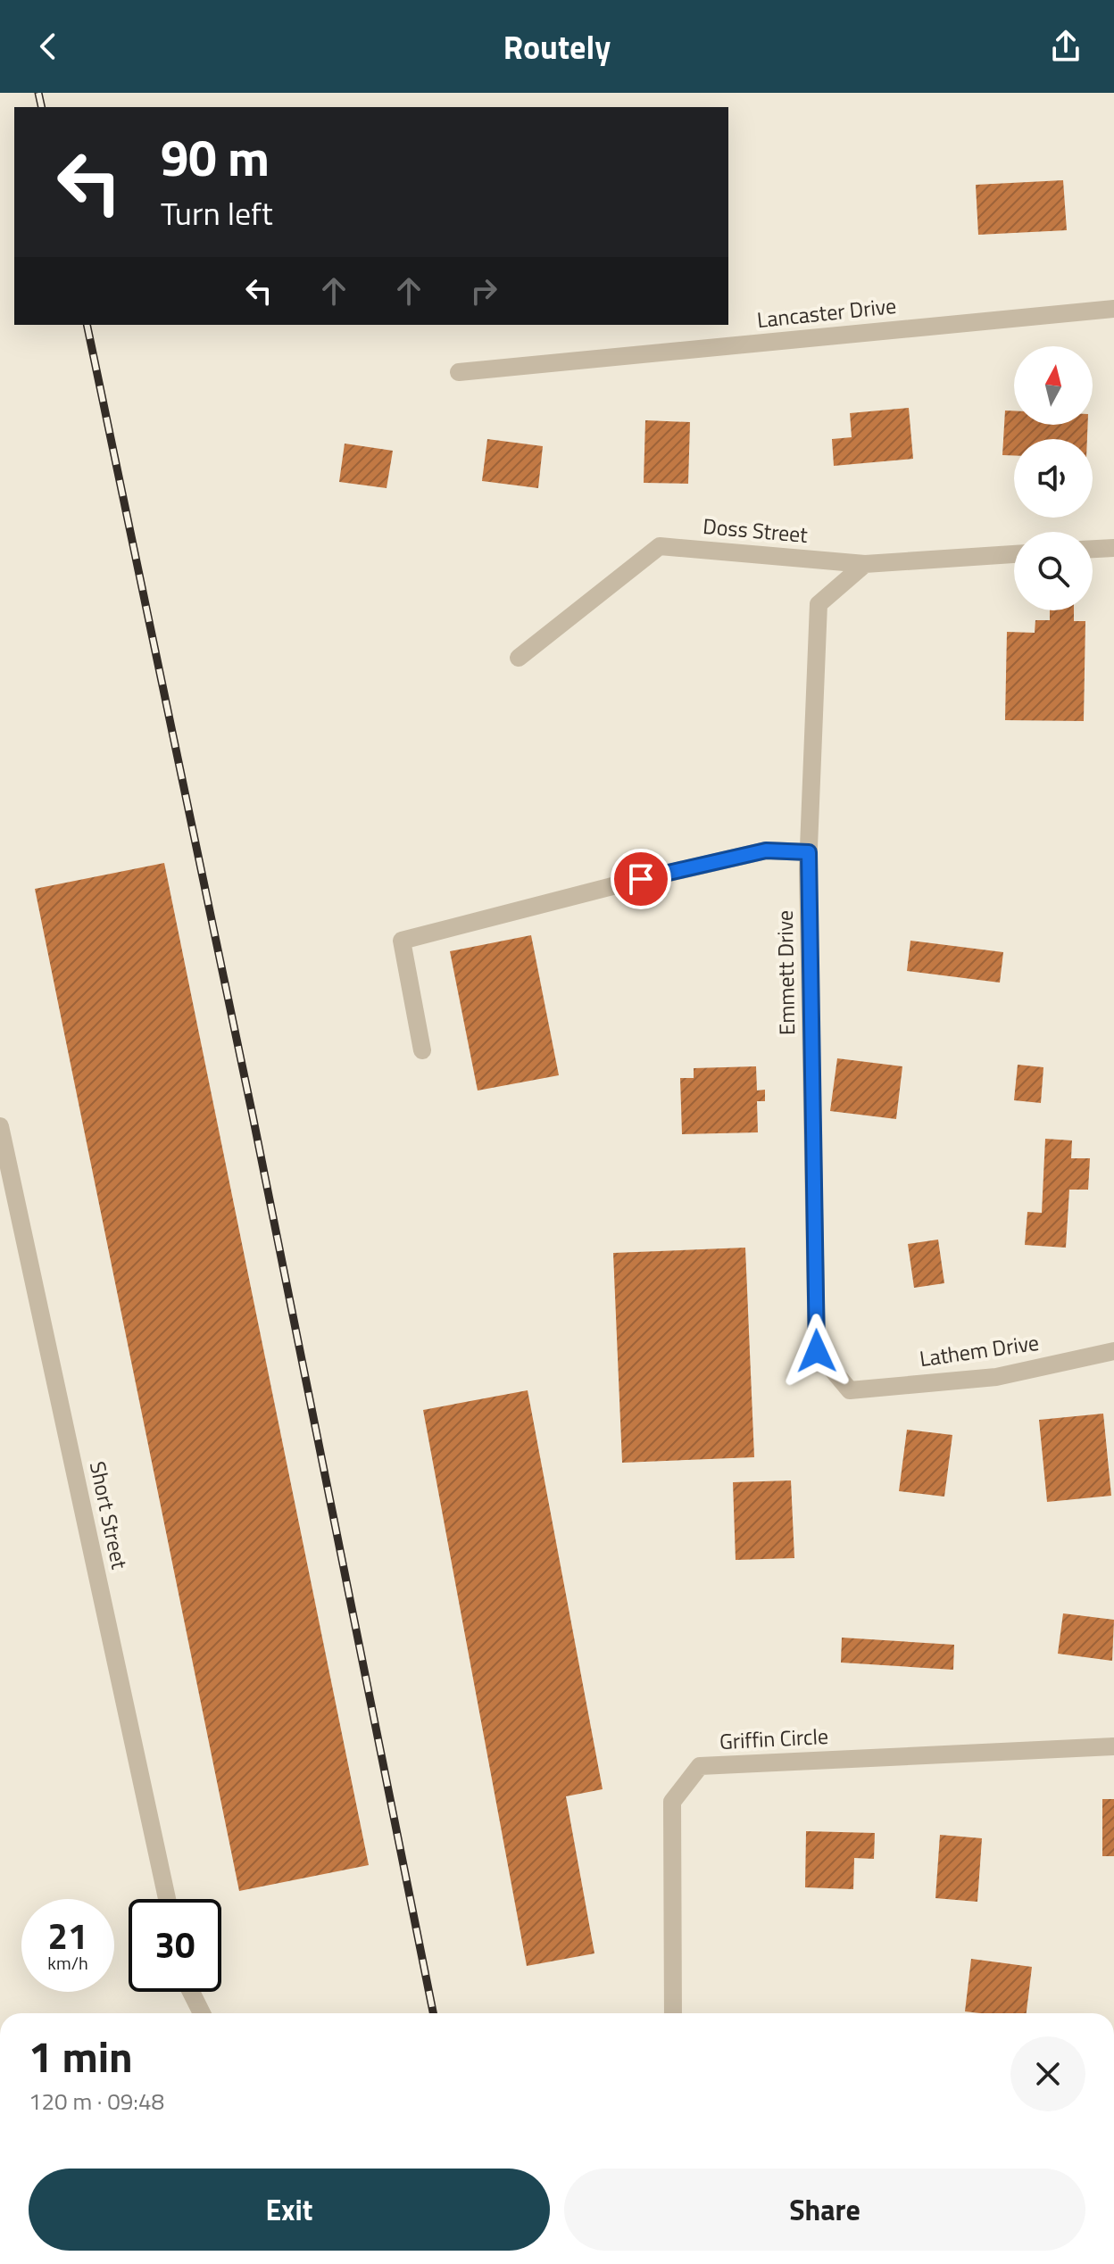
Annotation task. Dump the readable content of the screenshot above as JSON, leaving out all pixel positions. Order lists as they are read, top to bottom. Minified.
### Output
{"streets":{"street":["Lancaster Drive","Doss Street","Emmett Drive","Lathem Drive","Short Street","Griffin Circle"]},"crossings":[["Doss Street","Emmett Drive"],["Emmett Drive","Lathem Drive"]],"north":"top","page":{"header":"Routely","turn":["90 m","Turn left"],"speed":"21 km/h","limit":"30","heading":["1 min","120 m · 09:48"],"buttons":["Exit","Share"]}}
